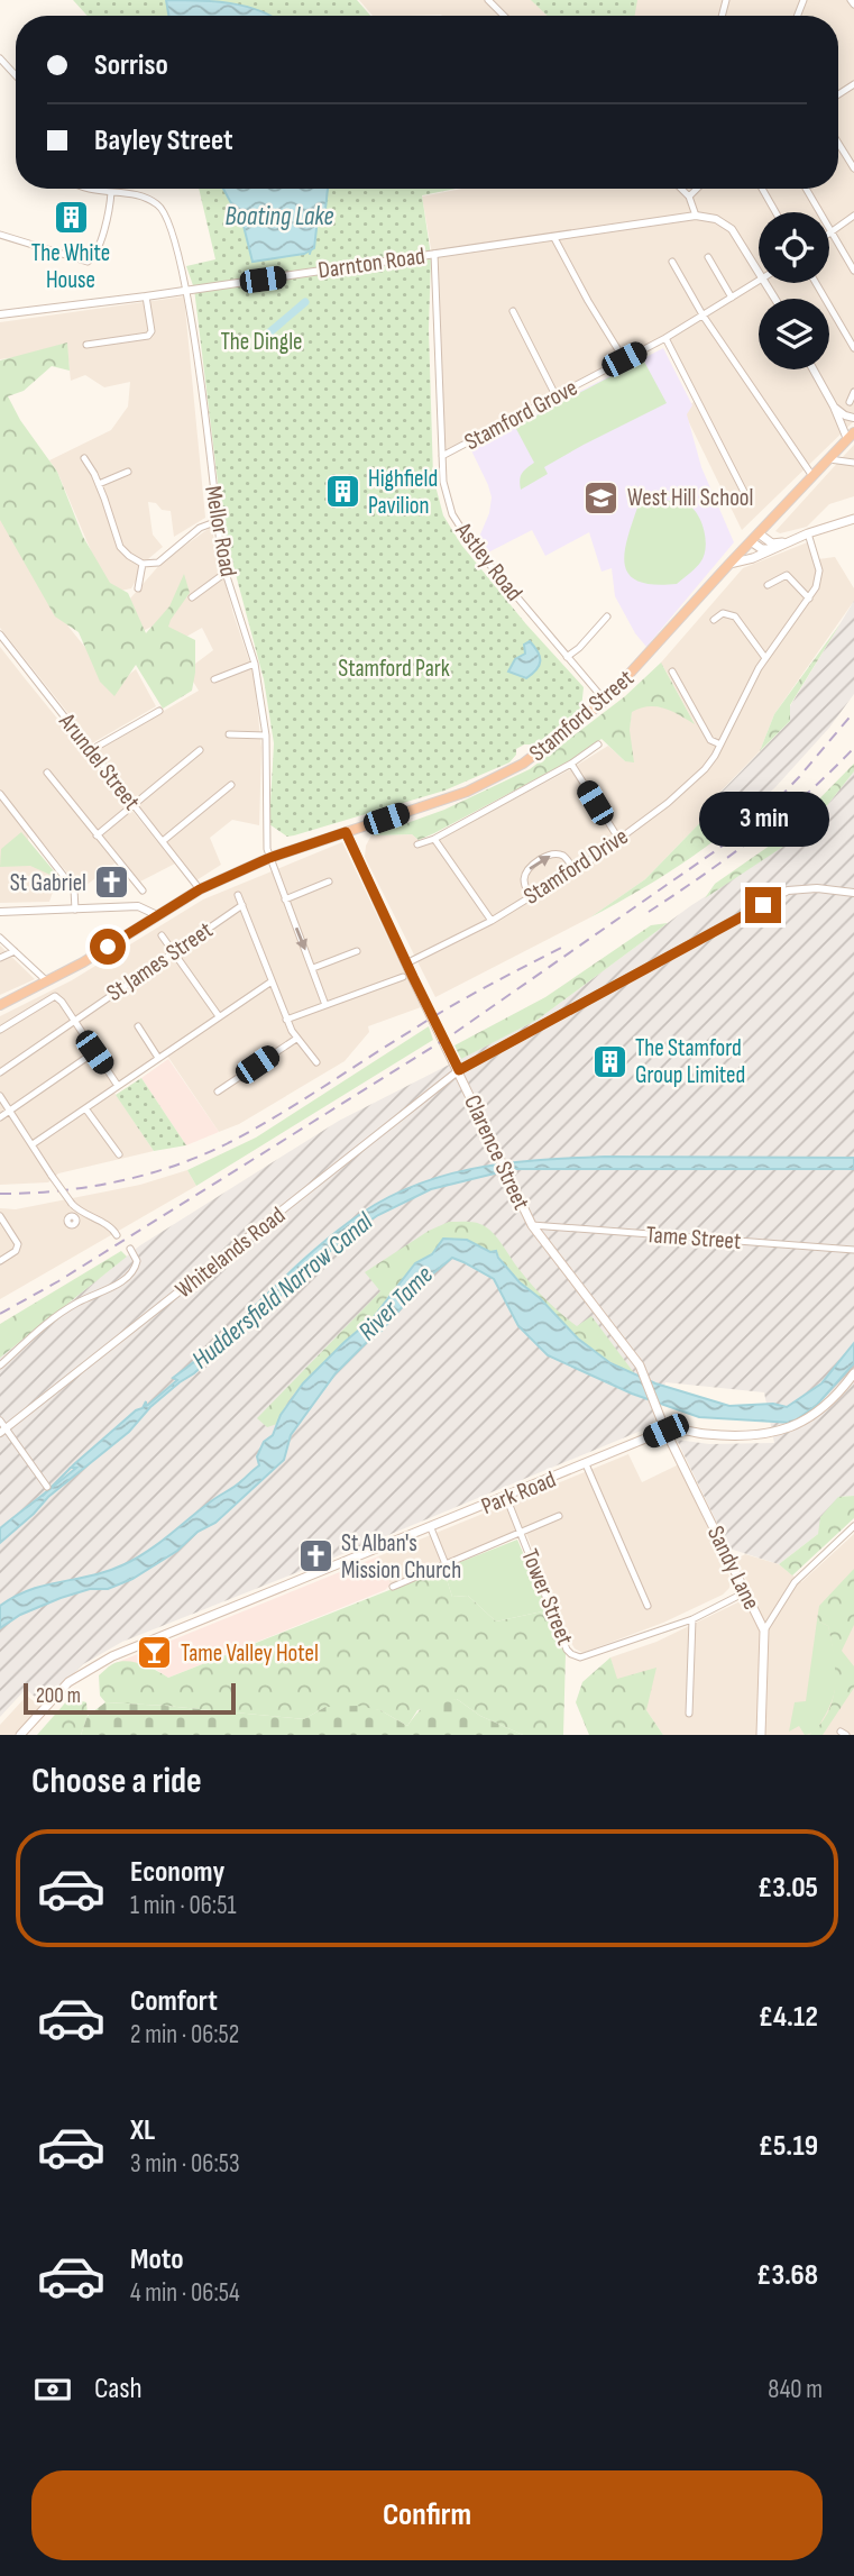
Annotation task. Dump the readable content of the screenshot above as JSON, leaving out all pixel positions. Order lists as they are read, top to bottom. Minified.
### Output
{"streets":{"highway":["Stamford Street"],"main road":["Clarence Street","Park Road","Sandy Lane"],"street":["Darnton Road","Stamford Grove","Mellor Road","Astley Road","Arundel Street","Stamford Drive","St James Street","Tame Street","Whitelands Road","Tower Street"]},"crossings":[["Darnton Road","Mellor Road"],["Darnton Road","Astley Road"],["Stamford Grove","Astley Road"],["Mellor Road","Stamford Street"],["Astley Road","Stamford Street"],["Stamford Street","Arundel Street"],["Stamford Street","Clarence Street"],["Stamford Drive","Clarence Street"],["Clarence Street","Tame Street"],["Clarence Street","Whitelands Road"],["Clarence Street","Sandy Lane"],["Park Road","Sandy Lane"],["Park Road","Tower Street"],["Sandy Lane","Tower Street"]],"water":["Boating Lake","Huddersfield Narrow Canal","River Tame"],"parks":["The Dingle","Stamford Park"],"places":{"building":["The White House","Highfield Pavilion","The Stamford Group Limited"],"school or university":["West Hill School"],"church":["St Gabriel","St Alban's Mission Church"],"bar":["Tame Valley Hotel"]},"scale_bar":"200 m","page":{"banner":["Sorriso","Bayley Street"],"bubble":"3 min","scale":"200 m","heading":"Choose a ride","list":[{"name":"Economy","note":"1 min · 06:51","value":"£3.05"},{"name":"Comfort","note":"2 min · 06:52","value":"£4.12"},{"name":"XL","note":"3 min · 06:53","value":"£5.19"},{"name":"Moto","note":"4 min · 06:54","value":"£3.68"}],"pay":["Cash","840 m"],"buttons":"Confirm"}}
